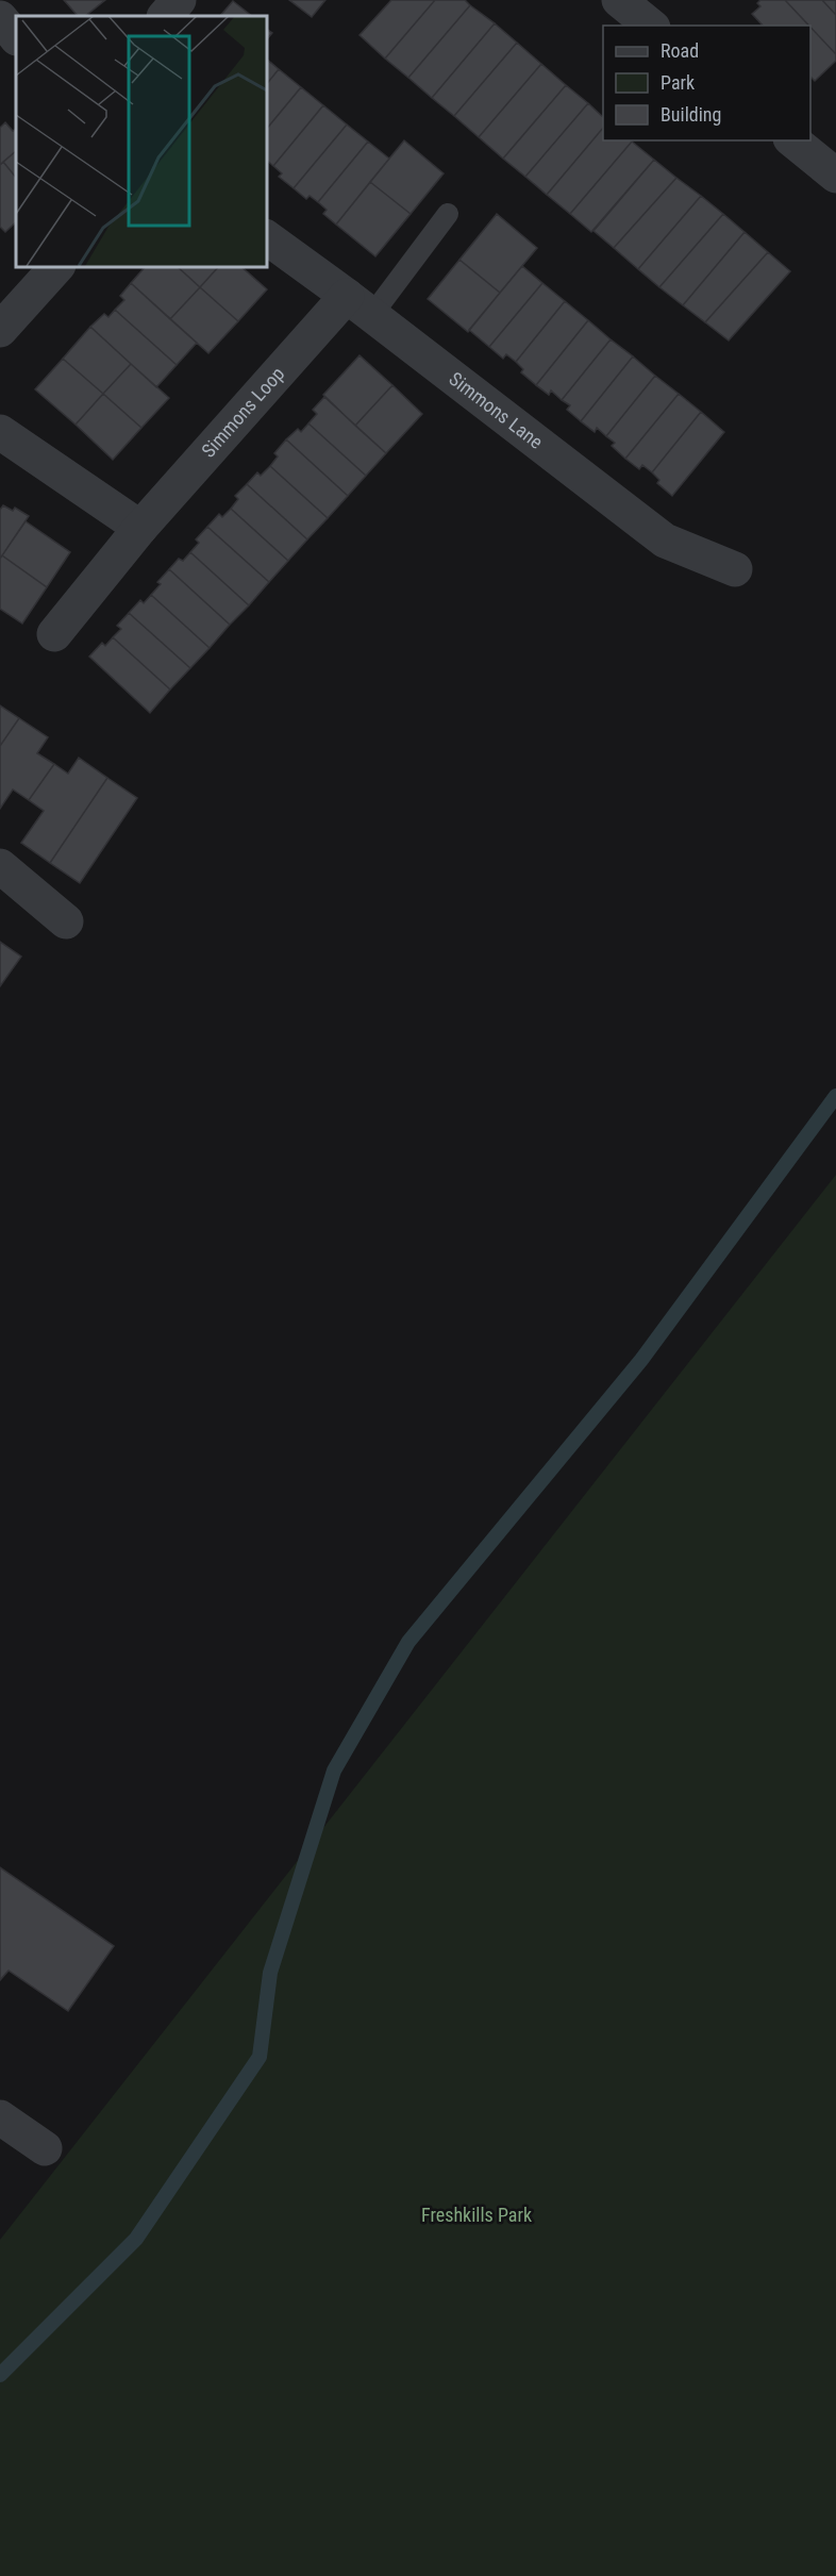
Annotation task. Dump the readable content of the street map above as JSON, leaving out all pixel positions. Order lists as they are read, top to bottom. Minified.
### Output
{"streets":{"street":["Simmons Lane","Simmons Loop"]},"crossings":[["Simmons Lane","Simmons Loop"]],"parks":["Freshkills Park"],"legend":["Road","Park","Building"]}
